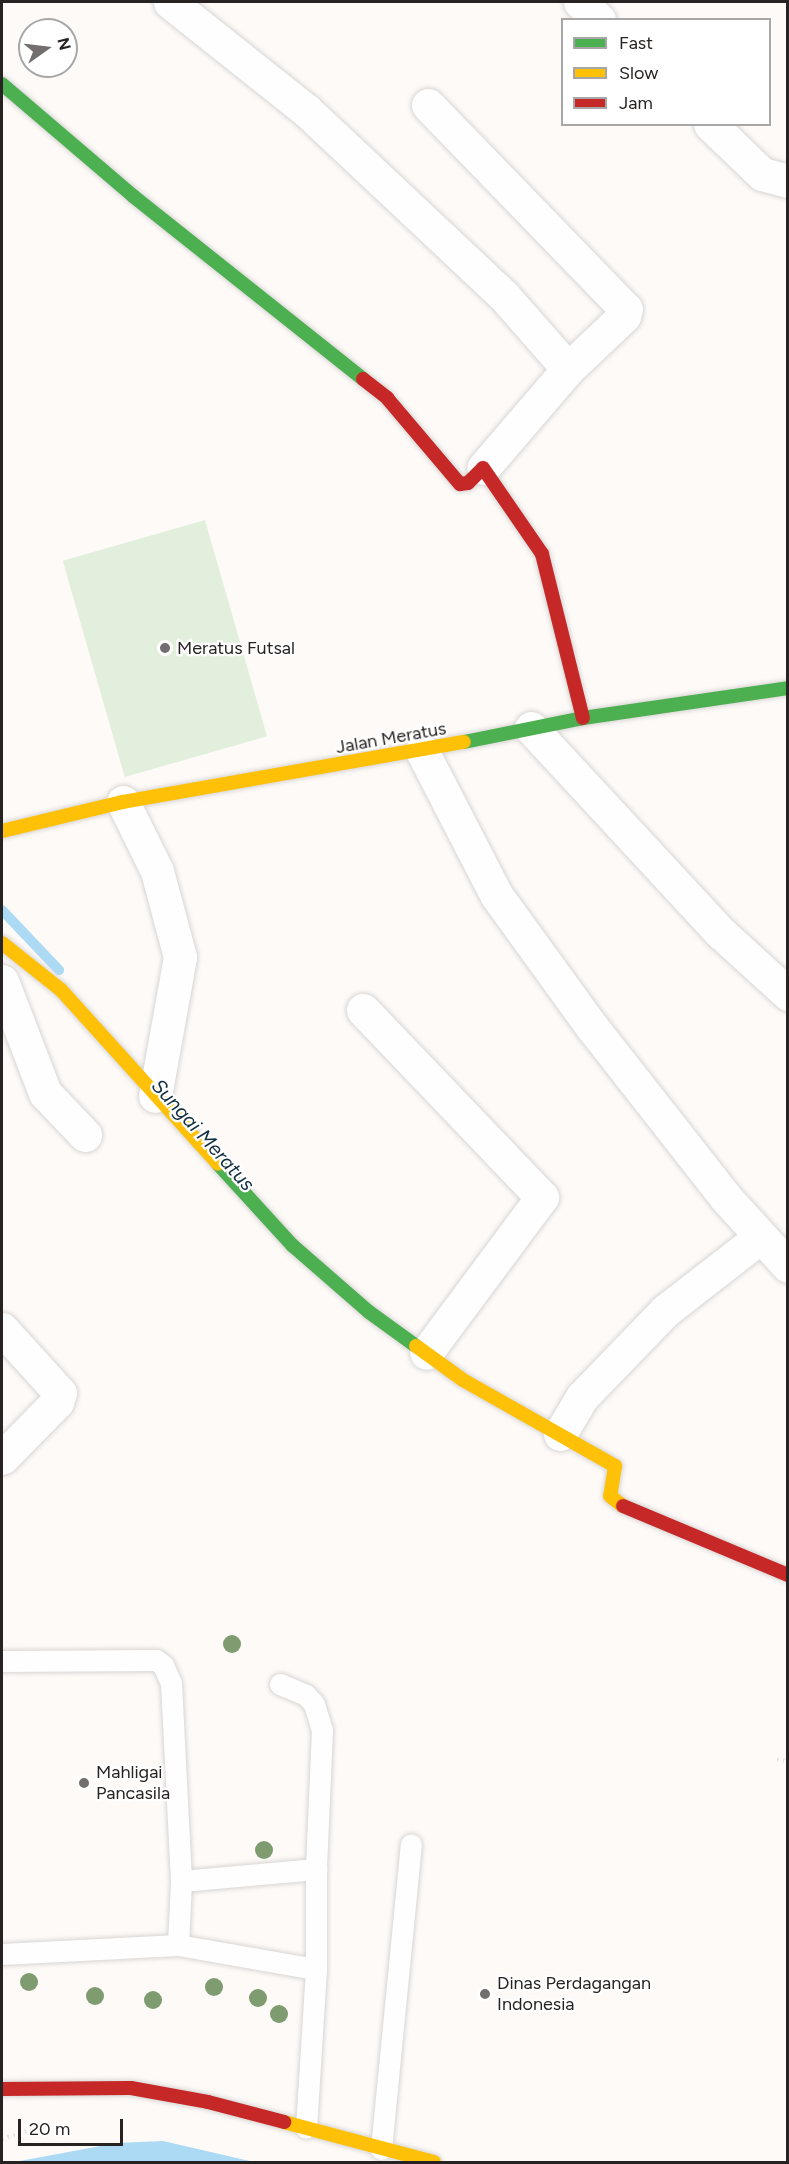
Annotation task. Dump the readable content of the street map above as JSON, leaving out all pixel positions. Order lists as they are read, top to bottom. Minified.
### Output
{"streets":{"main road":["Jalan Meratus"]},"water":["Sungai Meratus"],"places":["Meratus Futsal","Mahligai Pancasila","Dinas Perdagangan Indonesia"],"legend":["Fast","Slow","Jam"],"scale_bar":"20 m","north":"right"}
